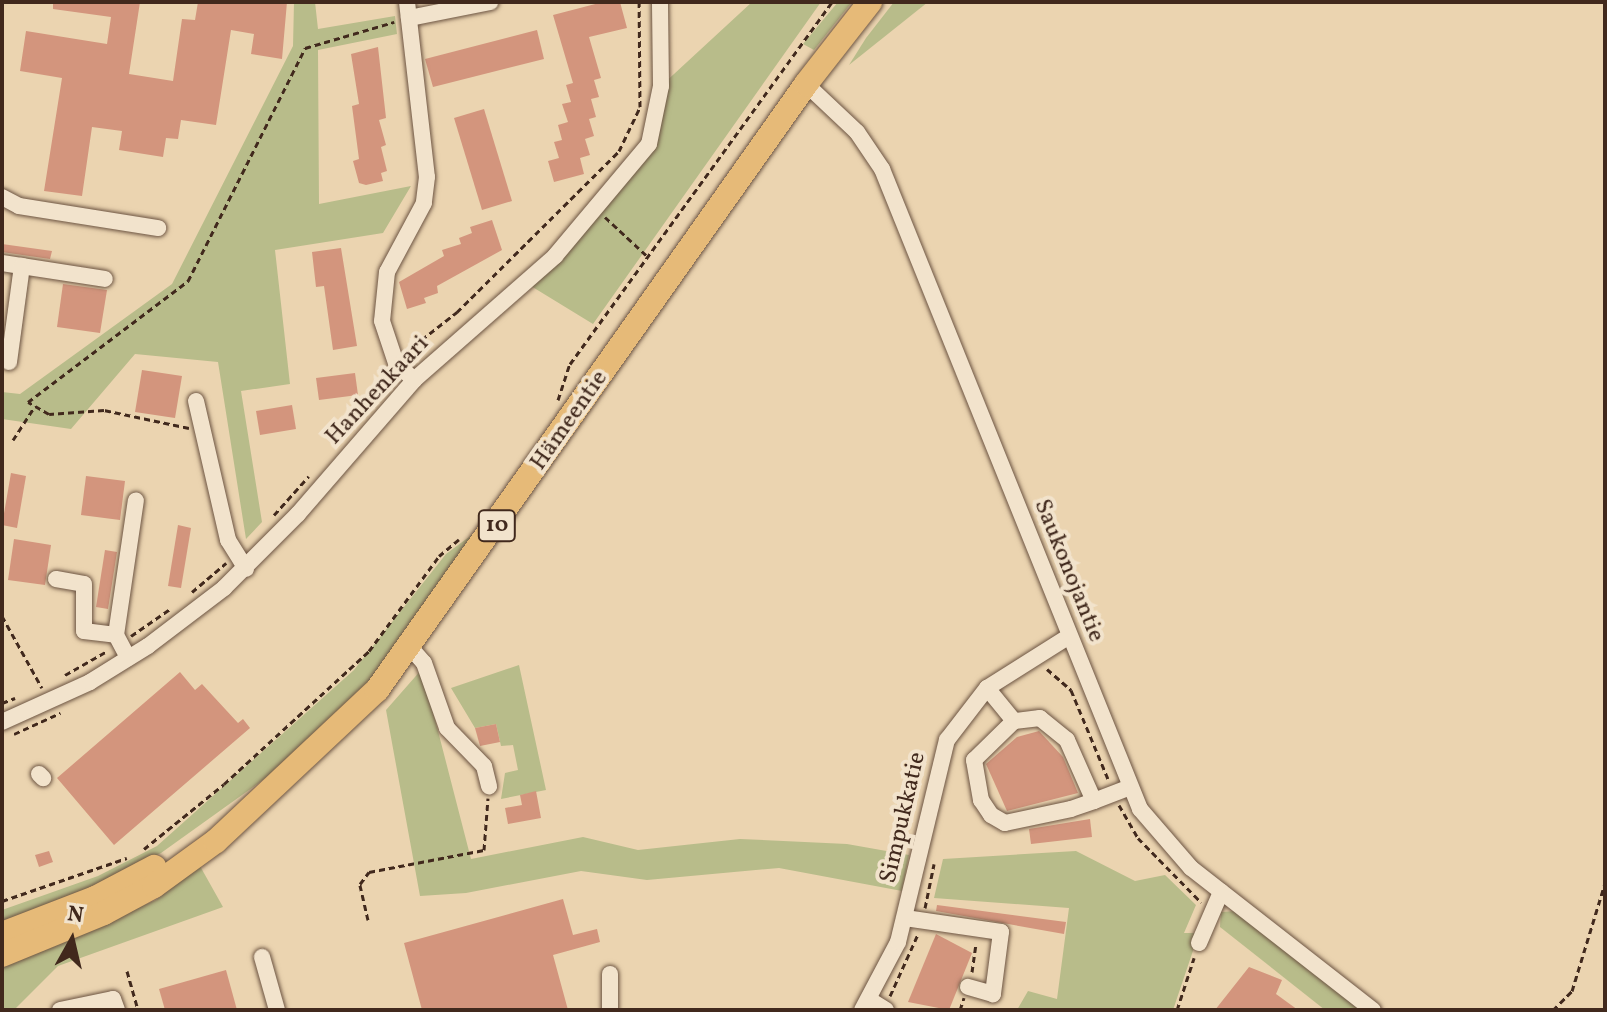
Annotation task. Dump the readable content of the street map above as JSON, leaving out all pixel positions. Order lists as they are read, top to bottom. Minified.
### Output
{"streets":{"highway":["Hämeentie","10"],"street":["Hanhenkaari","Saukonojantie","Simpukkatie"]},"crossings":[["Hämeentie","Saukonojantie"],["Saukonojantie","Simpukkatie"]],"north":"top"}
